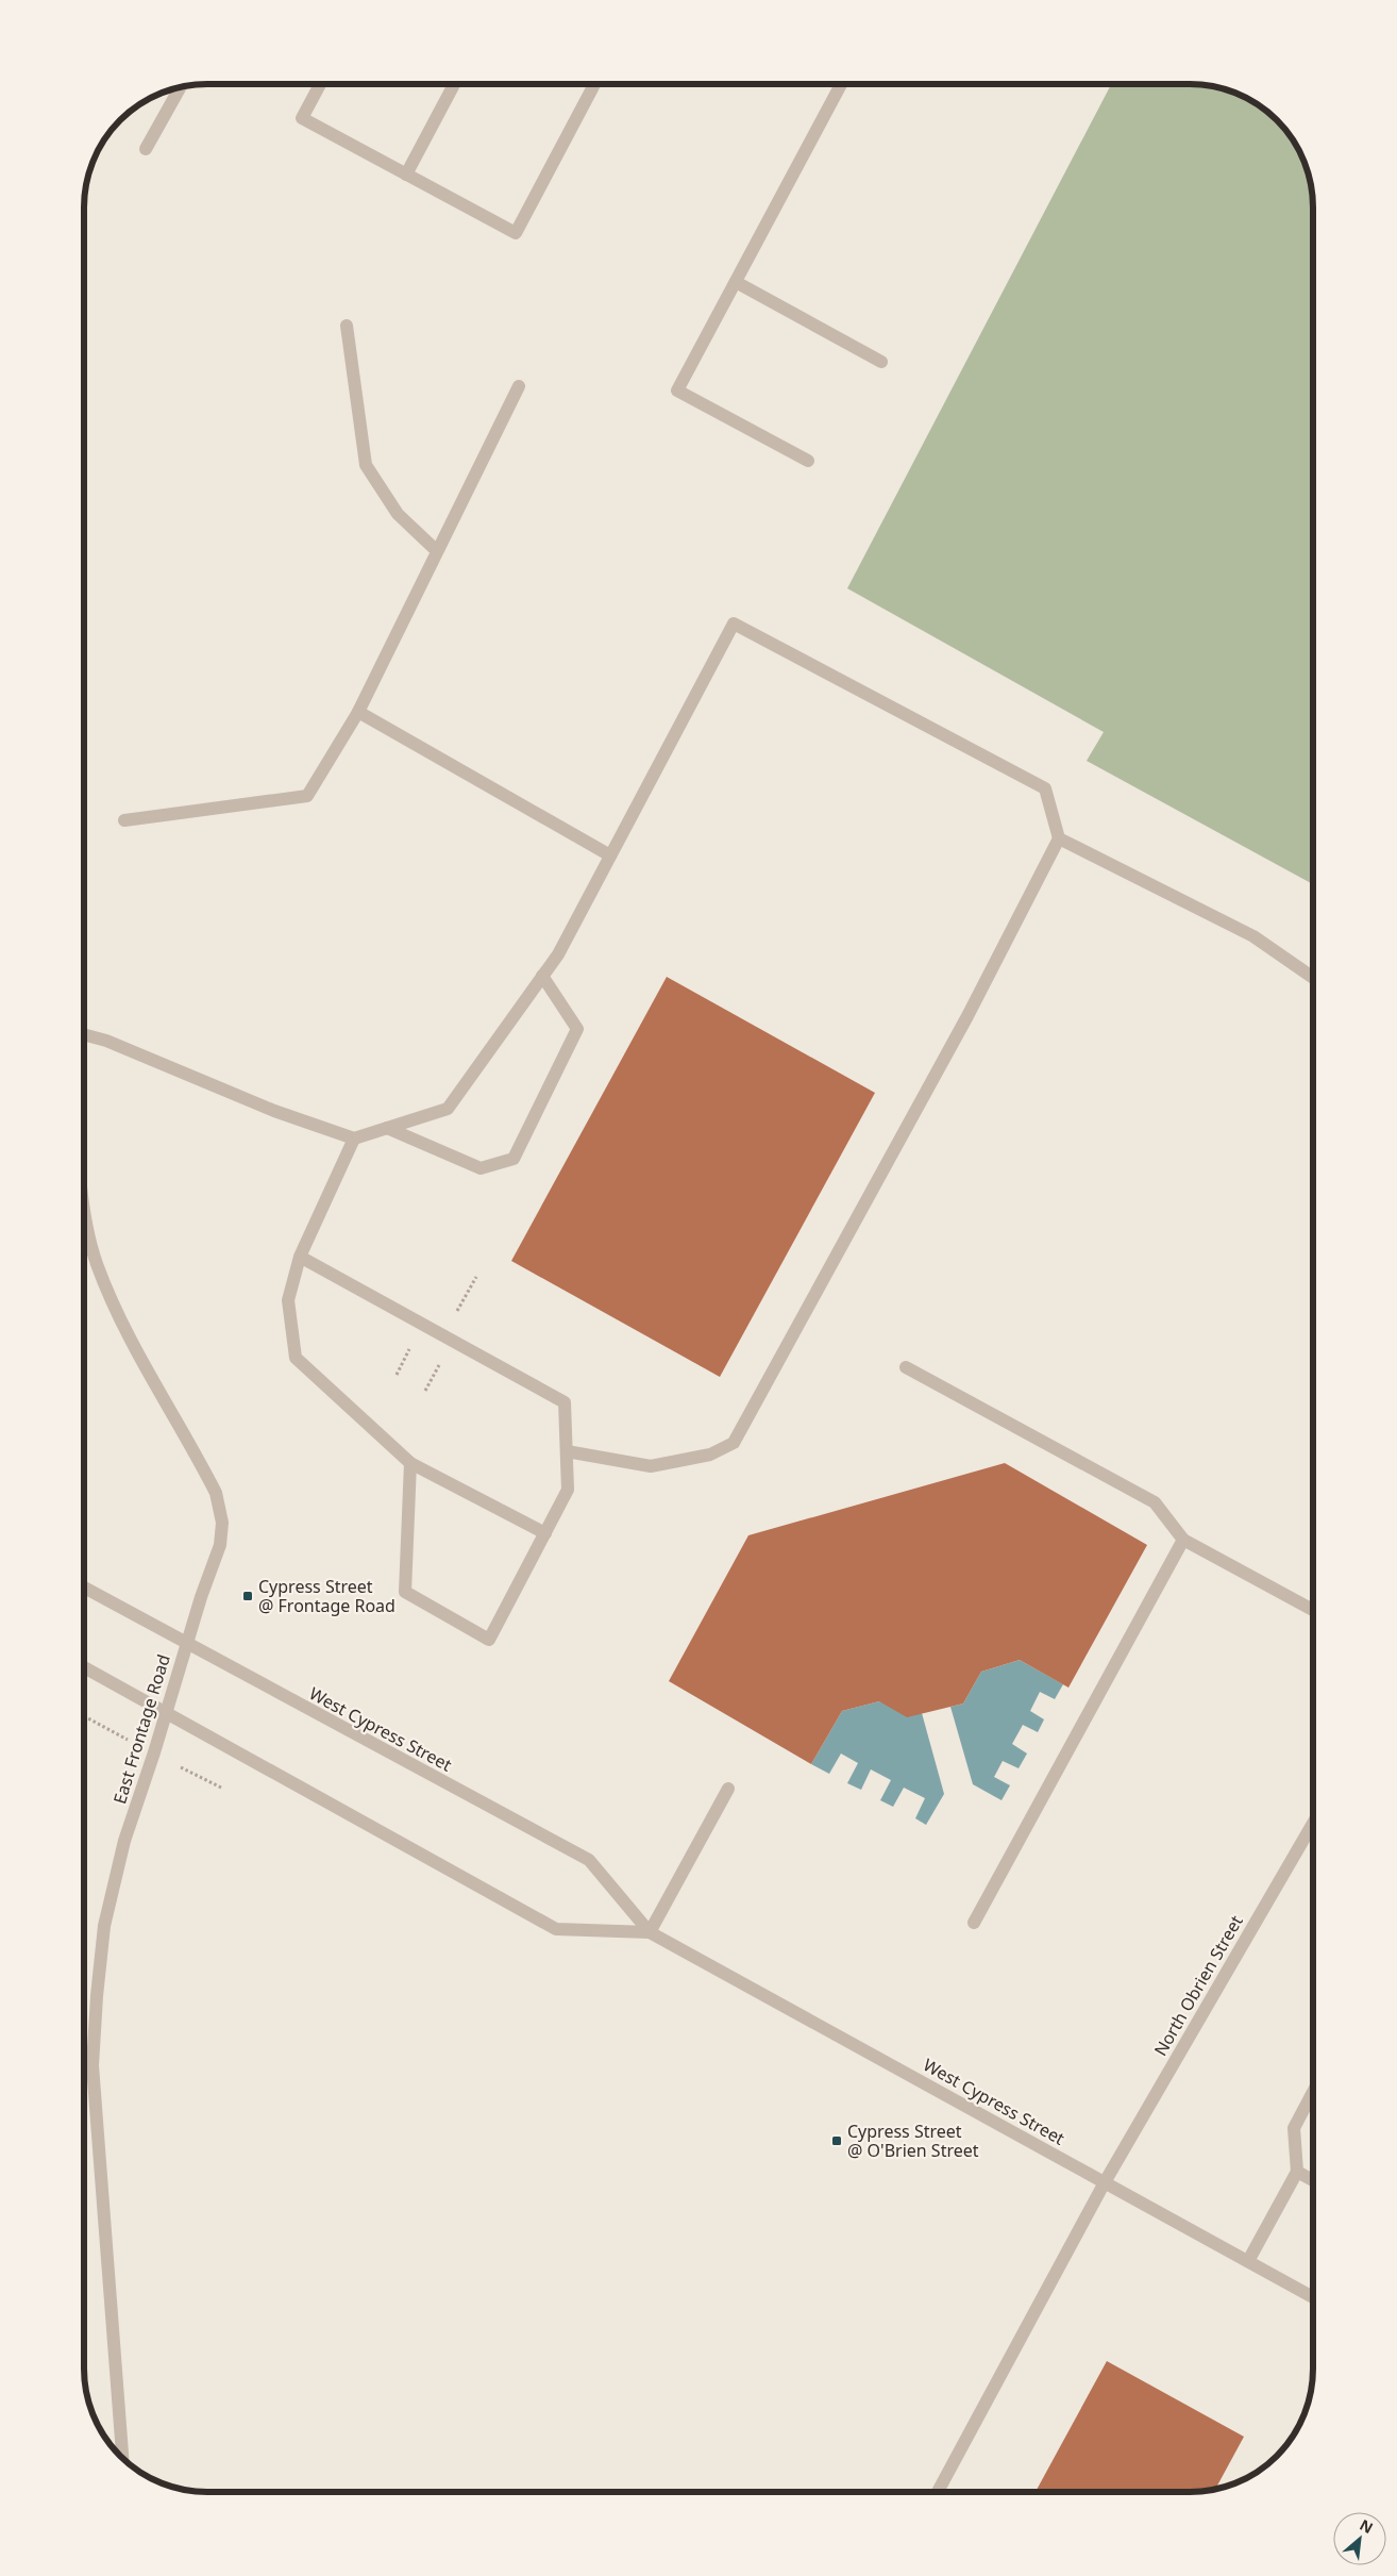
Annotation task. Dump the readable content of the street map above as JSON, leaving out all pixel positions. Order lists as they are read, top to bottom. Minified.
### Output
{"streets":{"street":["East Frontage Road","West Cypress Street","North Obrien Street"]},"crossings":[["East Frontage Road","West Cypress Street"],["West Cypress Street","North Obrien Street"]],"places":{"transit":["Cypress Street @ Frontage Road","Cypress Street @ O'Brien Street"]},"north":"top right"}
